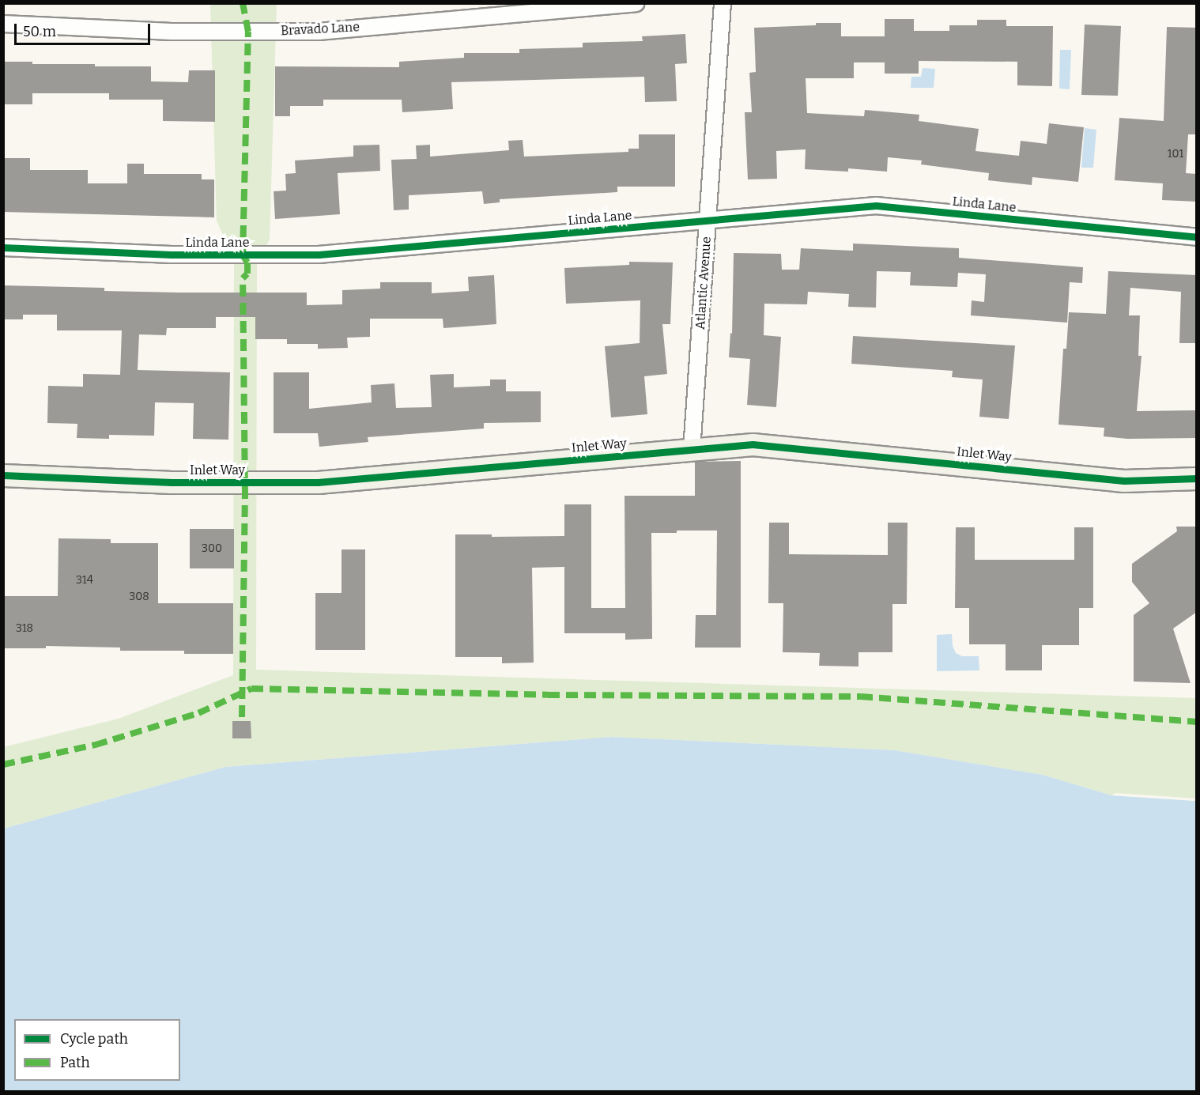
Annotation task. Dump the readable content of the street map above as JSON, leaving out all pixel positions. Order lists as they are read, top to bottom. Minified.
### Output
{"streets":{"street":["Bravado Lane","Linda Lane","Atlantic Avenue","Inlet Way"]},"crossings":[["Linda Lane","Atlantic Avenue"],["Atlantic Avenue","Inlet Way"]],"house_numbers":["101","300","314","308","318"],"legend":["Cycle path","Path"],"scale_bar":"50 m"}
